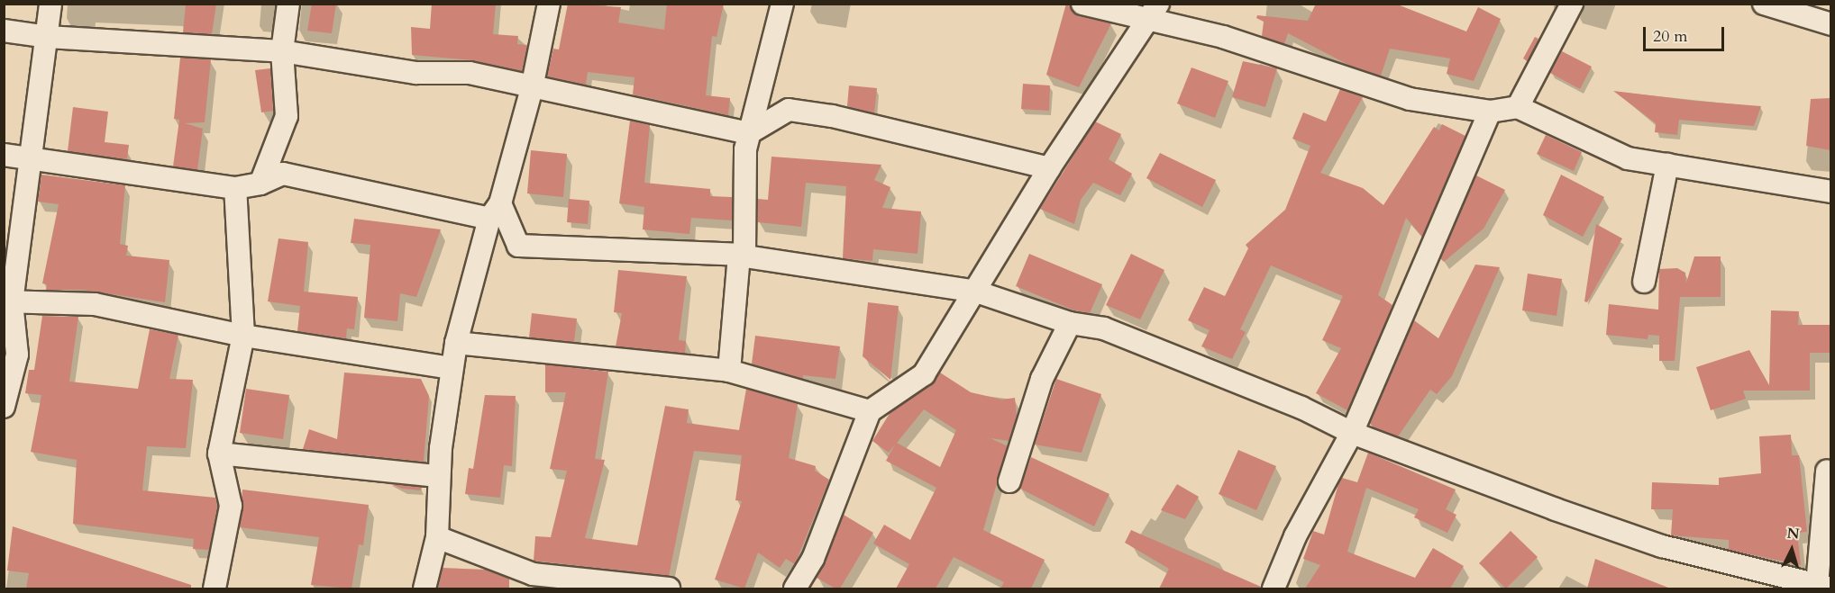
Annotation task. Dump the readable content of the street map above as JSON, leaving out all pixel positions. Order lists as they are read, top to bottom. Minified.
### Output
{"scale_bar":"20 m","north":"top"}
